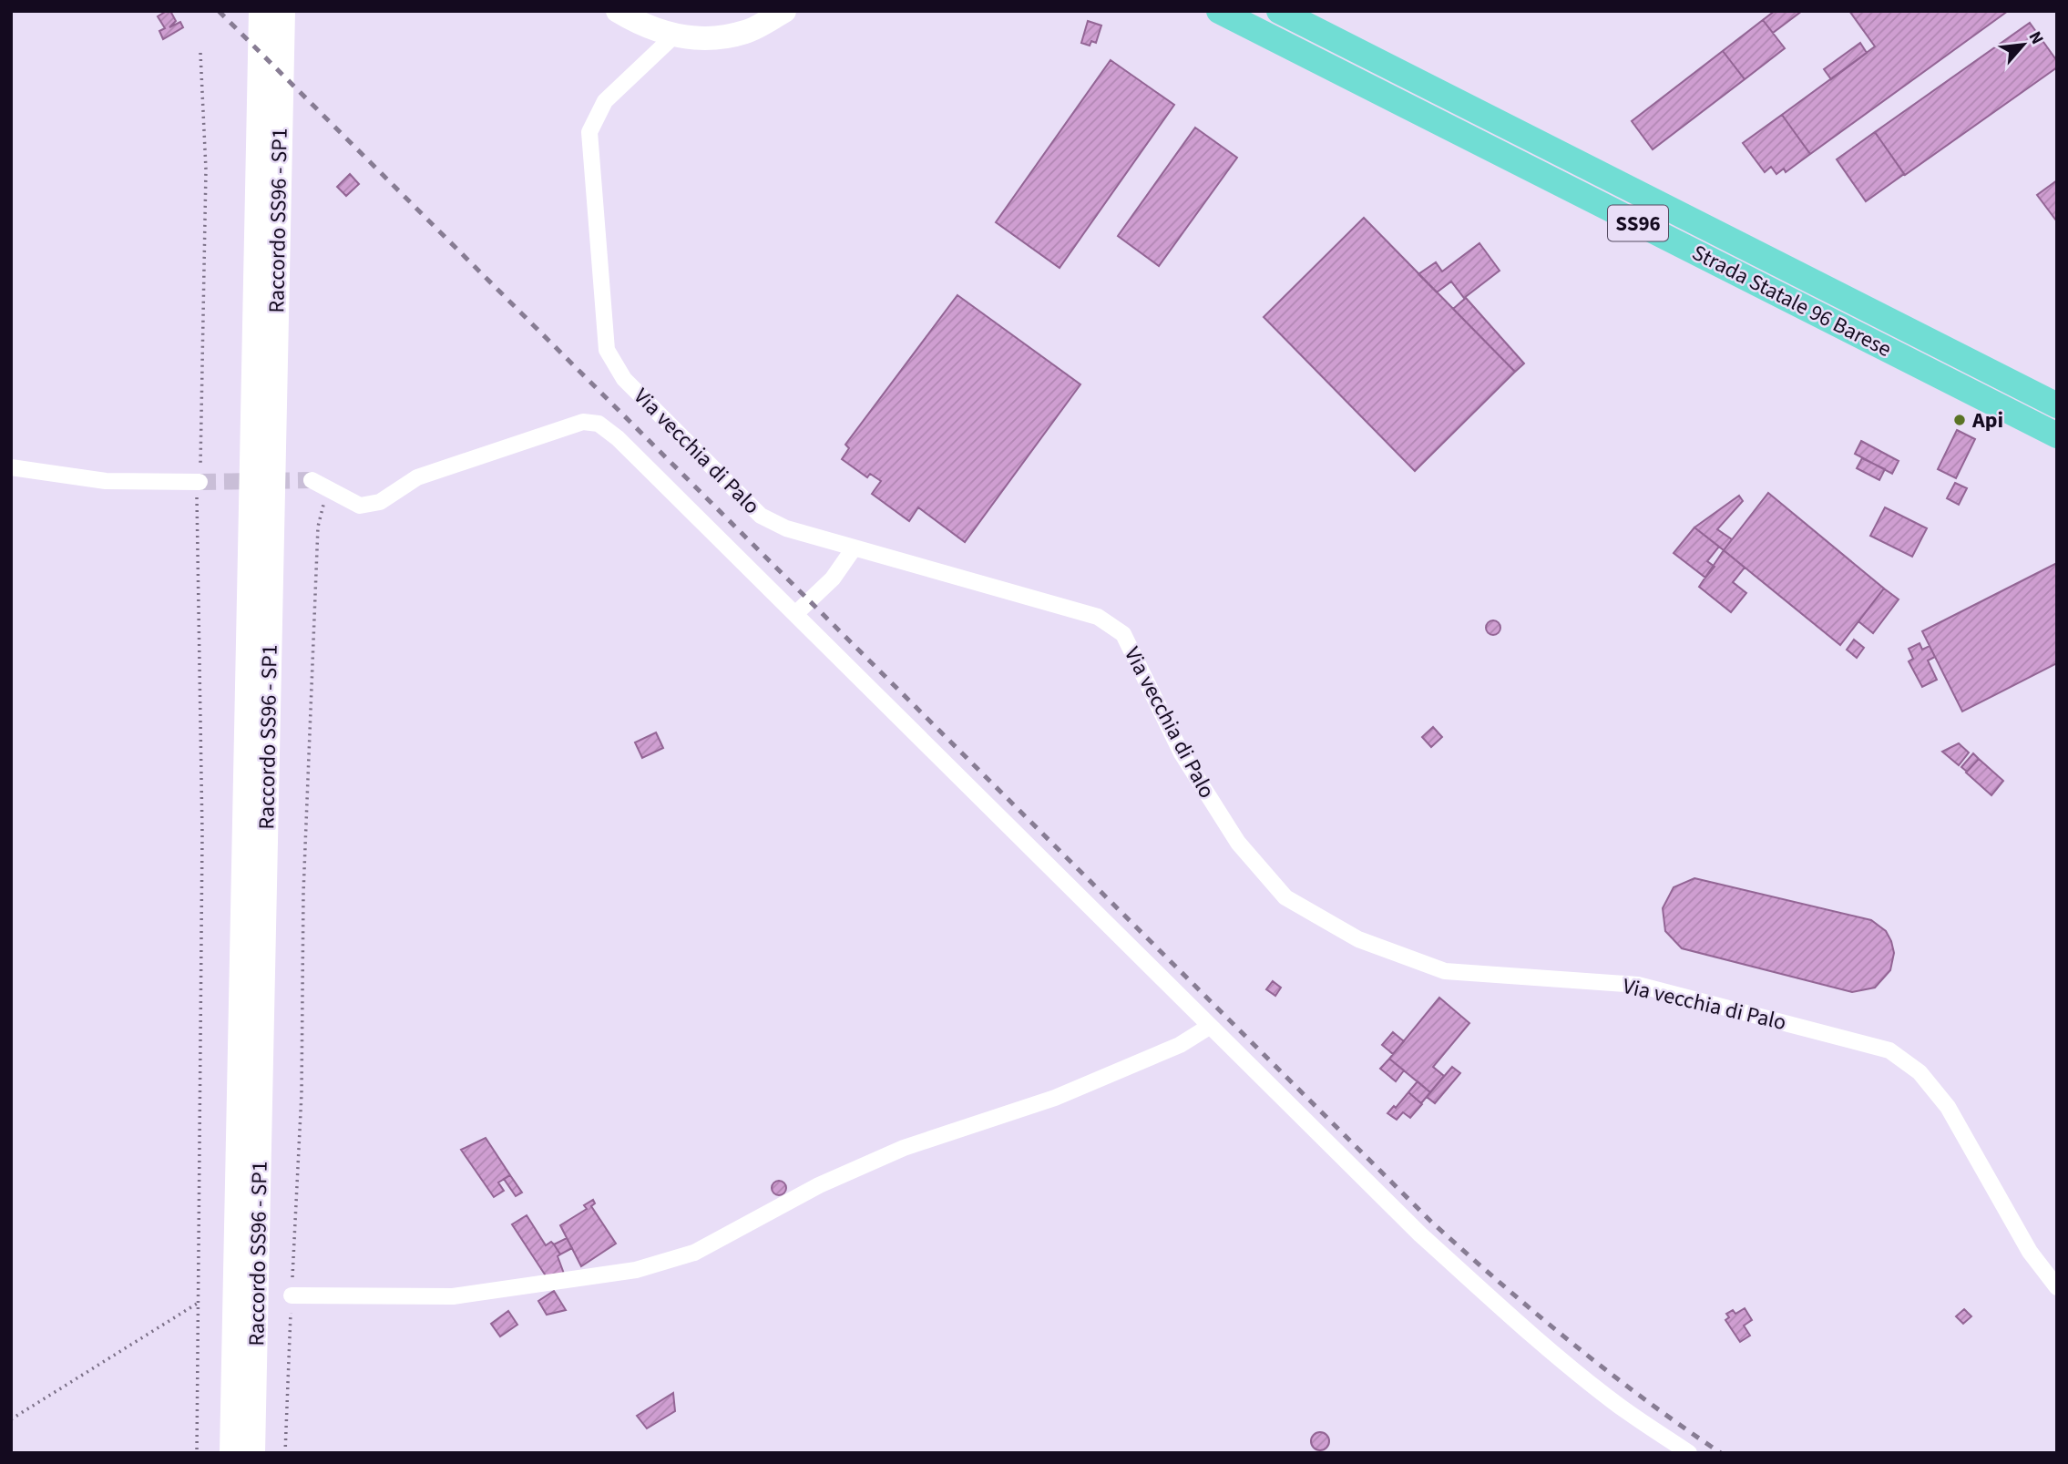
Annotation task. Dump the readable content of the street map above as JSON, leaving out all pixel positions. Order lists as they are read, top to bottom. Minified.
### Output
{"streets":{"main road":["Raccordo SS96 - SP1","SS96","Strada Statale 96 Barese"],"street":["Via vecchia di Palo"]},"places":["Api"],"north":"top right"}
